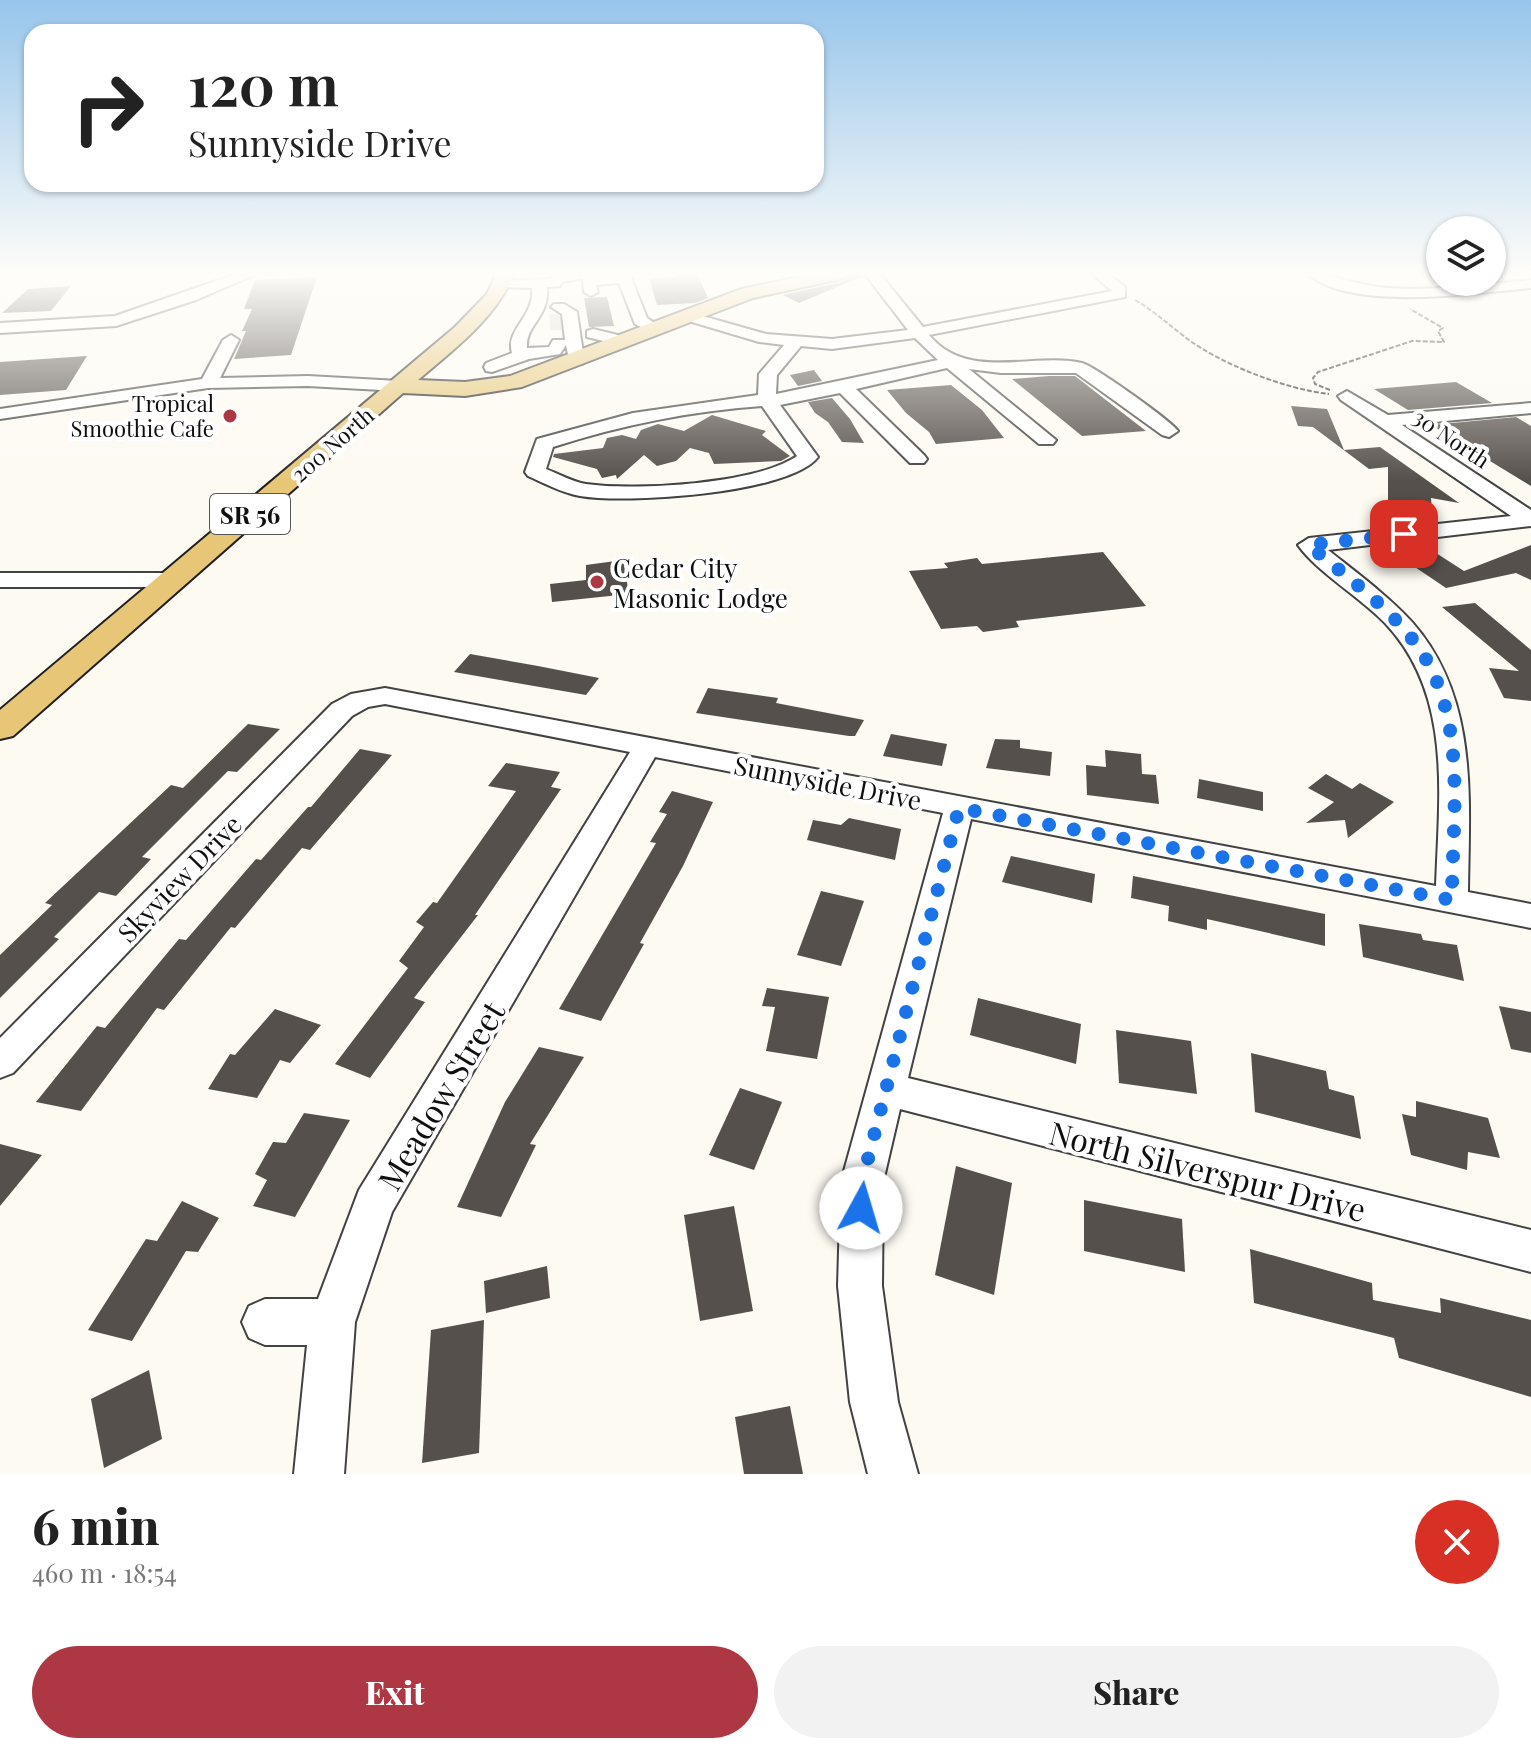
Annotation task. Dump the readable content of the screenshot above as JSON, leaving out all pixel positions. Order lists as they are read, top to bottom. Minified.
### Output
{"streets":{"main road":["200 North","SR 56"],"street":["30 North","Sunnyside Drive","Skyview Drive","Meadow Street","North Silverspur Drive"]},"crossings":[["Sunnyside Drive","Skyview Drive"],["Sunnyside Drive","Meadow Street"]],"places":["Tropical Smoothie Cafe","Cedar City Masonic Lodge"],"page":{"turn":["120 m","Sunnyside Drive"],"heading":["6 min","460 m · 18:54"],"buttons":["Exit","Share"]}}
